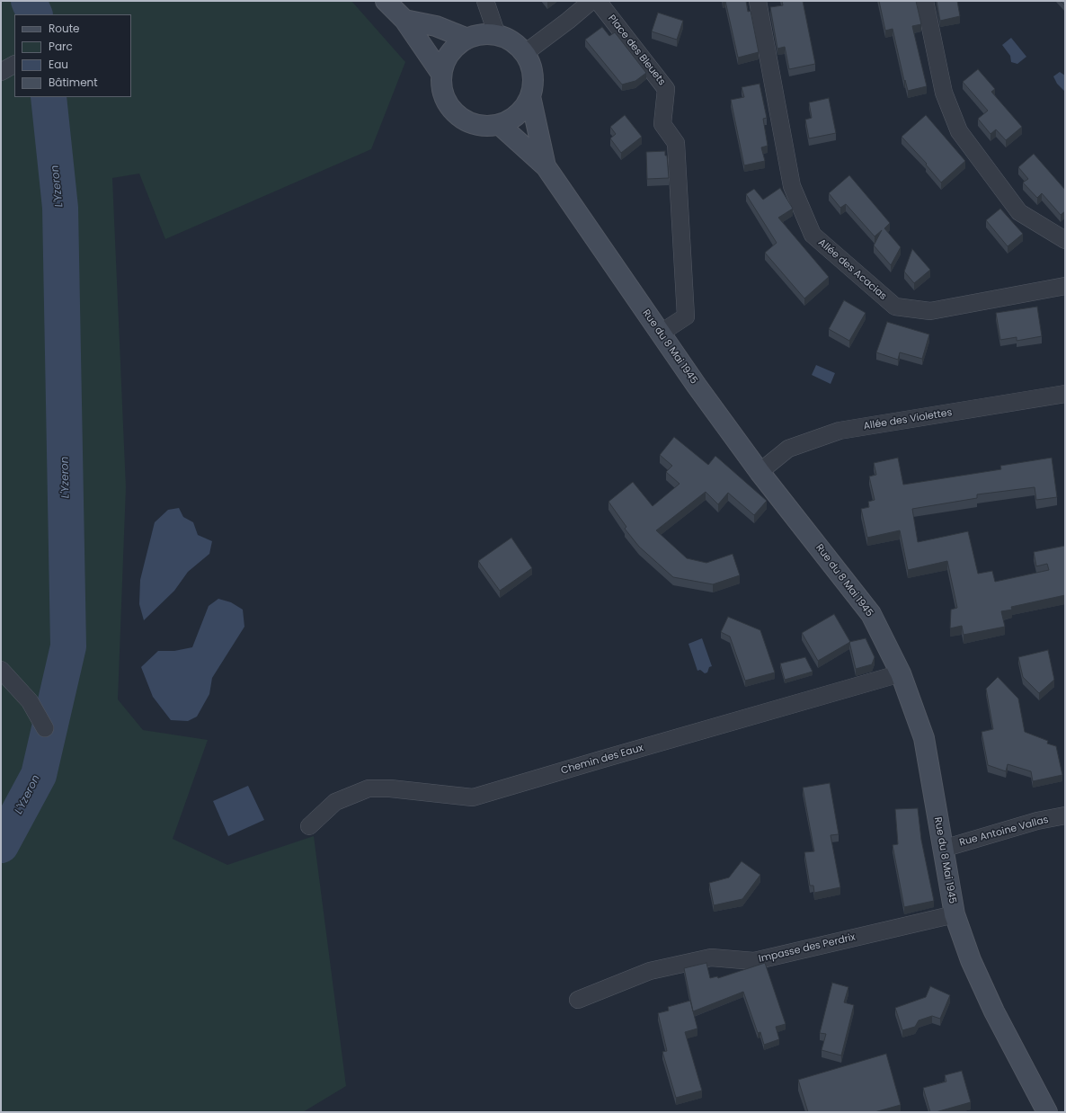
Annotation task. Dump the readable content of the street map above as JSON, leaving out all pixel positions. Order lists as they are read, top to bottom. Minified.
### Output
{"streets":{"main road":["Rue du 8 Mai 1945"],"street":["Place des Bleuets","Allée des Acacias","Allée des Violettes","Chemin des Eaux","Rue Antoine Vallas","Impasse des Perdrix"]},"crossings":[["Place des Bleuets","Rue du 8 Mai 1945"],["Rue du 8 Mai 1945","Allée des Violettes"],["Rue du 8 Mai 1945","Chemin des Eaux"],["Rue du 8 Mai 1945","Rue Antoine Vallas"],["Rue du 8 Mai 1945","Impasse des Perdrix"]],"water":["L'Yzeron"],"legend":["Route","Parc","Eau","Bâtiment"]}
